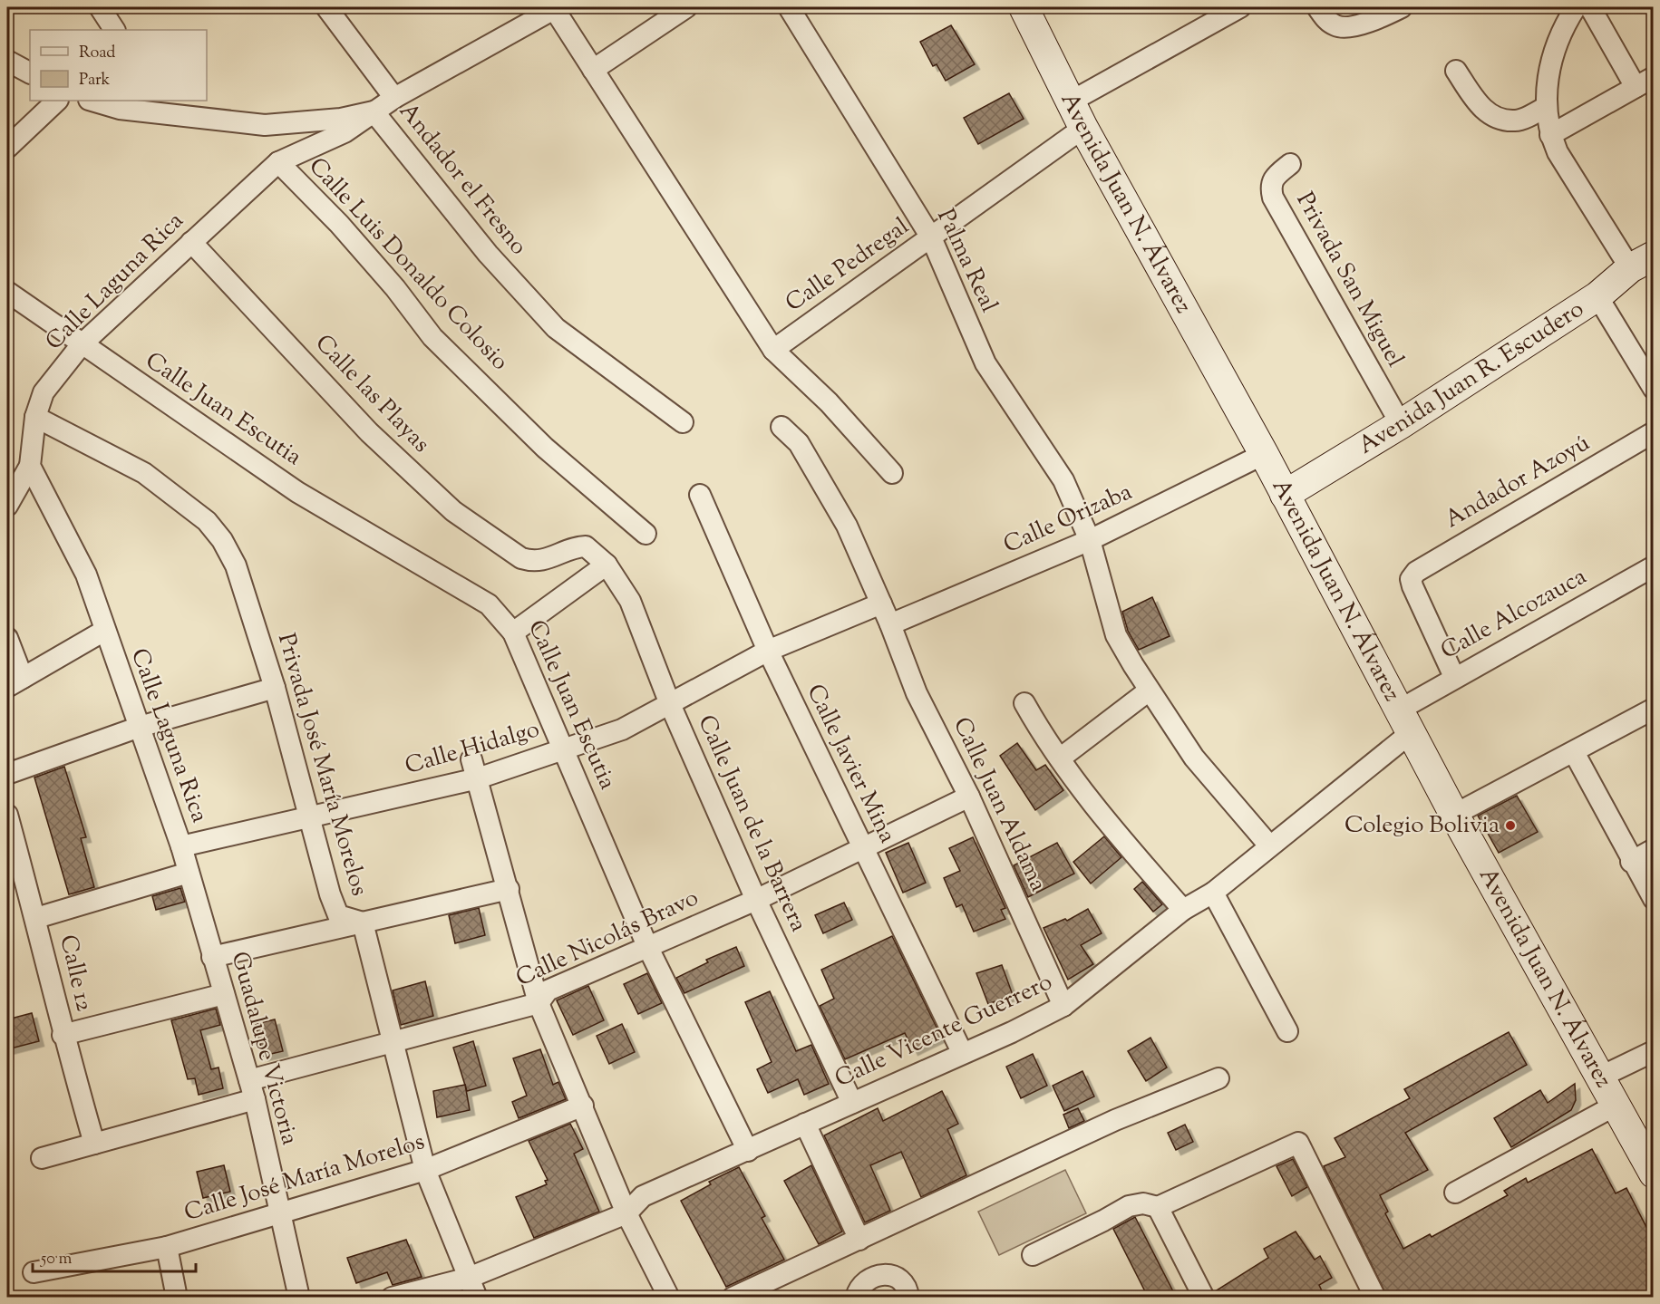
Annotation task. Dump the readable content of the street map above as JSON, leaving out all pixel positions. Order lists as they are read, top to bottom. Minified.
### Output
{"streets":{"main road":["Avenida Juan N. Álvarez","Avenida Juan R. Escudero"],"street":["Andador el Fresno","Palma Real","Calle Luis Donaldo Colosio","Calle Pedregal","Privada San Miguel","Calle Laguna Rica","Calle las Playas","Calle Juan Escutia","Andador Azoyú","Calle Orizaba","Calle Alcozauca","Calle Hidalgo","Calle Javier Mina","Privada José María Morelos","Calle Juan Aldama","Calle Juan de la Barrera","Calle Nicolás Bravo","Calle 12","Calle Vicente Guerrero","Guadalupe Victoria","Calle José María Morelos"]},"crossings":[["Andador el Fresno","Calle Laguna Rica"],["Avenida Juan N. Álvarez","Calle Pedregal"],["Avenida Juan N. Álvarez","Avenida Juan R. Escudero"],["Avenida Juan N. Álvarez","Calle Orizaba"],["Avenida Juan N. Álvarez","Calle Alcozauca"],["Avenida Juan N. Álvarez","Calle Vicente Guerrero"],["Palma Real","Calle Pedregal"],["Palma Real","Calle Orizaba"],["Palma Real","Calle Vicente Guerrero"],["Calle Luis Donaldo Colosio","Calle Laguna Rica"],["Privada San Miguel","Avenida Juan R. Escudero"],["Calle Laguna Rica","Calle las Playas"],["Calle Laguna Rica","Calle Juan Escutia"],["Calle Laguna Rica","Calle Hidalgo"],["Calle Laguna Rica","Privada José María Morelos"],["Calle Laguna Rica","Guadalupe Victoria"],["Calle las Playas","Calle Juan de la Barrera"],["Calle Juan Escutia","Calle Hidalgo"],["Calle Juan Escutia","Calle Nicolás Bravo"],["Calle Juan Escutia","Calle Vicente Guerrero"],["Andador Azoyú","Calle Alcozauca"],["Calle Orizaba","Calle Juan Aldama"],["Calle Alcozauca","Calle Vicente Guerrero"],["Calle Hidalgo","Calle Javier Mina"],["Calle Hidalgo","Privada José María Morelos"],["Calle Hidalgo","Calle Juan de la Barrera"],["Calle Hidalgo","Guadalupe Victoria"],["Calle Javier Mina","Calle Nicolás Bravo"],["Calle Javier Mina","Calle Vicente Guerrero"],["Privada José María Morelos","Calle Nicolás Bravo"],["Privada José María Morelos","Calle Vicente Guerrero"],["Privada José María Morelos","Calle José María Morelos"],["Calle Juan Aldama","Calle Nicolás Bravo"],["Calle Juan Aldama","Calle Vicente Guerrero"],["Calle Juan de la Barrera","Calle Nicolás Bravo"],["Calle Juan de la Barrera","Calle Vicente Guerrero"],["Calle Nicolás Bravo","Calle 12"],["Calle Nicolás Bravo","Guadalupe Victoria"],["Guadalupe Victoria","Calle José María Morelos"]],"places":["Colegio Bolivia"],"legend":["Road","Park"],"scale_bar":"50 m"}
